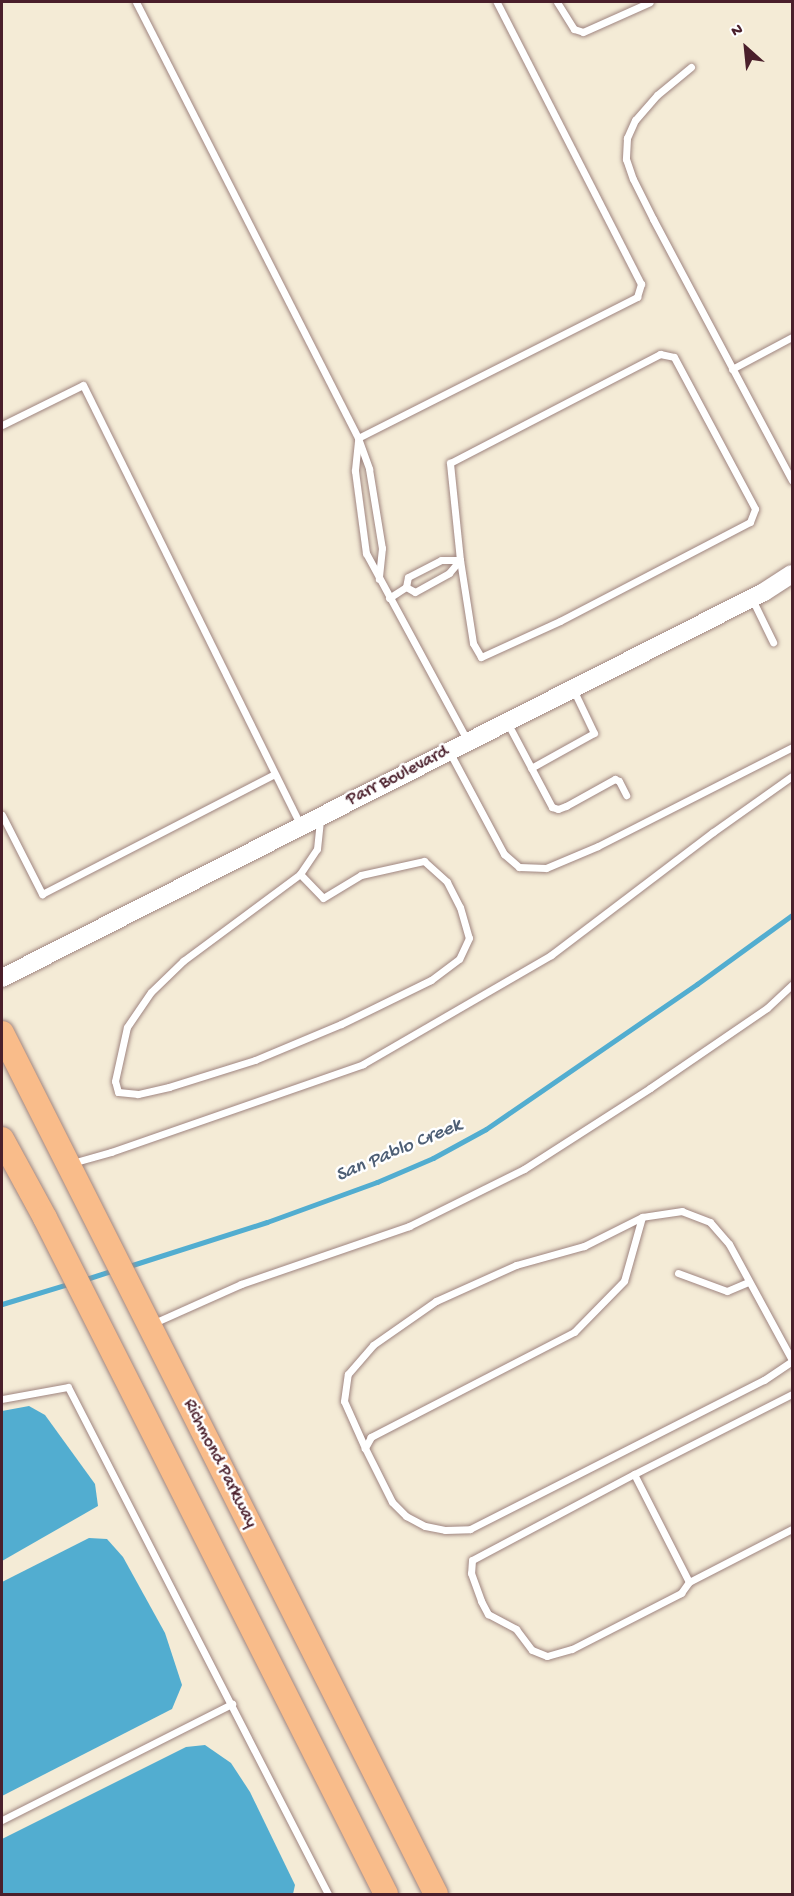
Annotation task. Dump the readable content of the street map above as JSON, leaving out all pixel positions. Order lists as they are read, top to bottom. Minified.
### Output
{"streets":{"highway":["Richmond Parkway"],"street":["Parr Boulevard"]},"water":["San Pablo Creek"],"north":"top left"}
